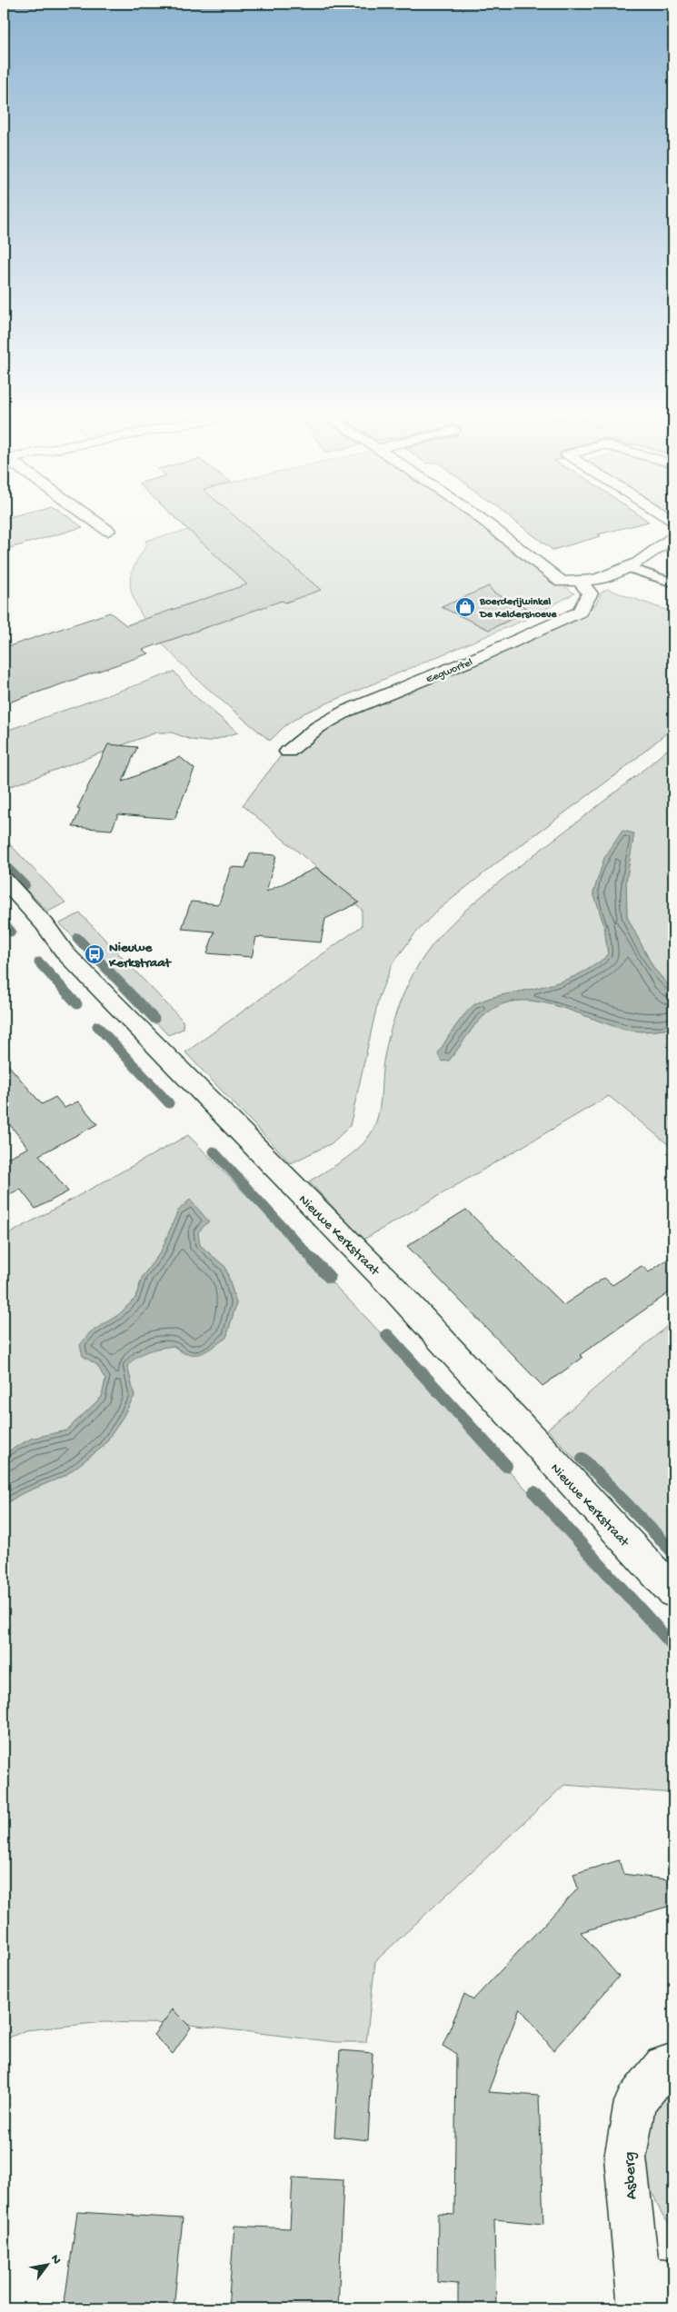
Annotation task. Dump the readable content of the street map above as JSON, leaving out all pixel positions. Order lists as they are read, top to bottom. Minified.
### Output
{"streets":{"street":["Eegwortel","Nieuwe Kerkstraat","Asberg"]},"places":{"shop":["Boerderijwinkel De Keldershoeve"],"bus stop":["Nieuwe Kerkstraat"]},"north":"top right"}
